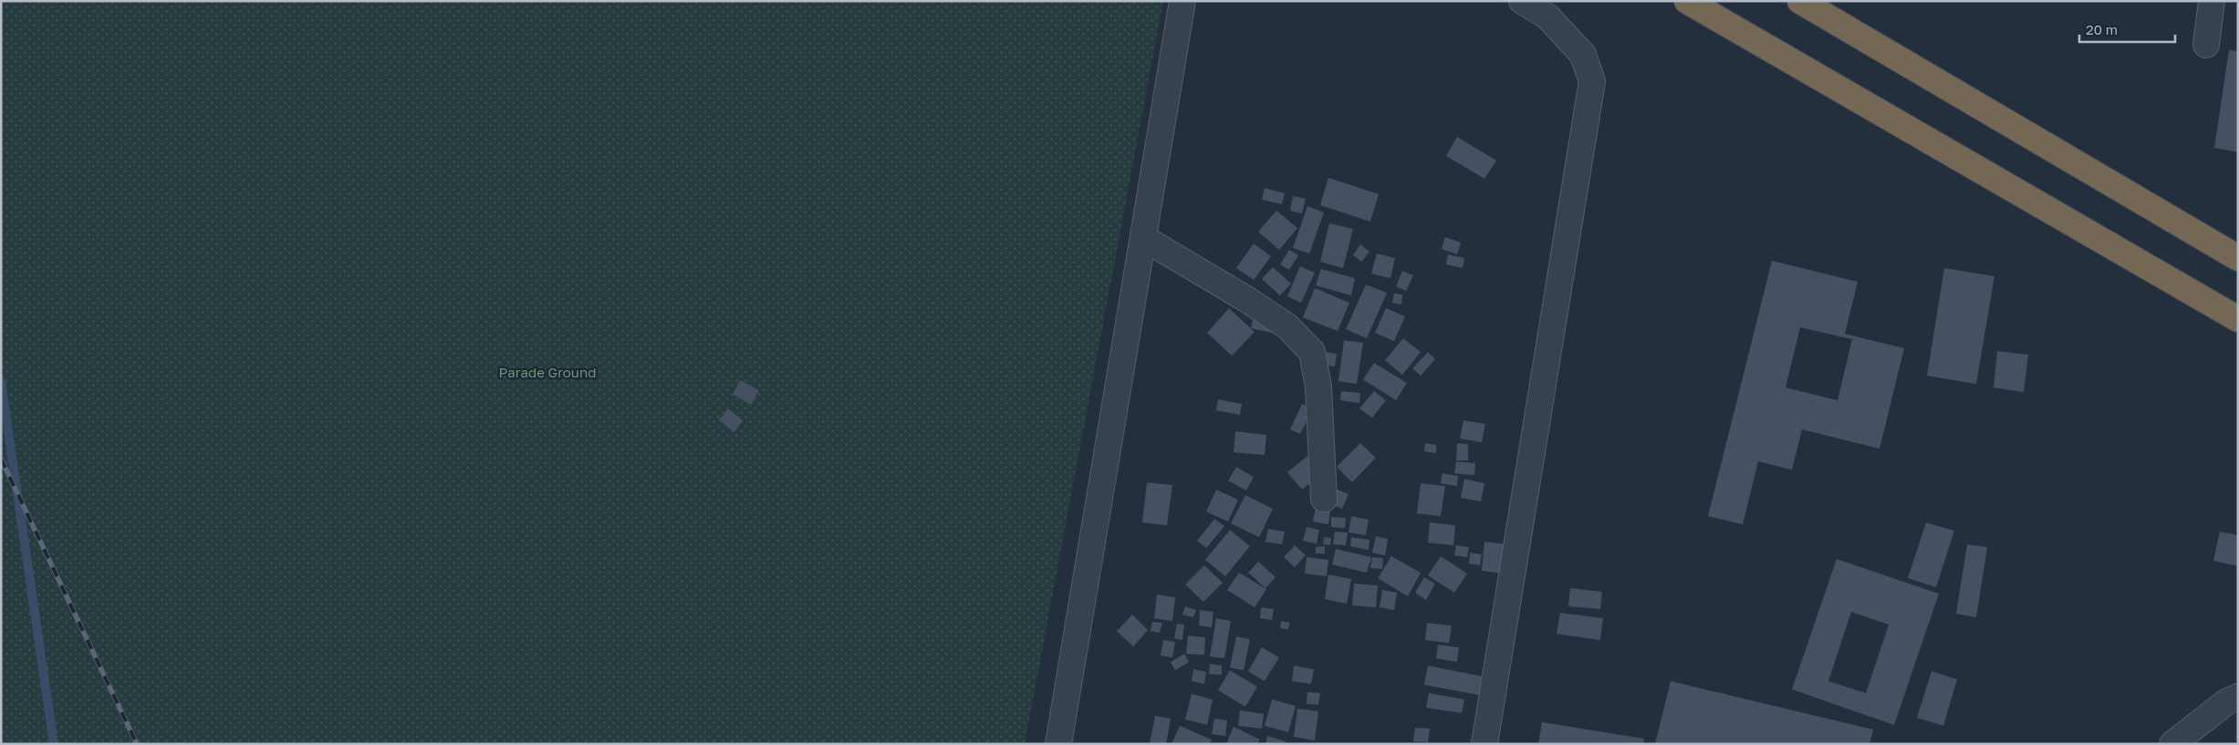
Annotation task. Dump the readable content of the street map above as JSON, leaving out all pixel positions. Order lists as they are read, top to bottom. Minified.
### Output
{"parks":["Parade Ground"],"scale_bar":"20 m"}
